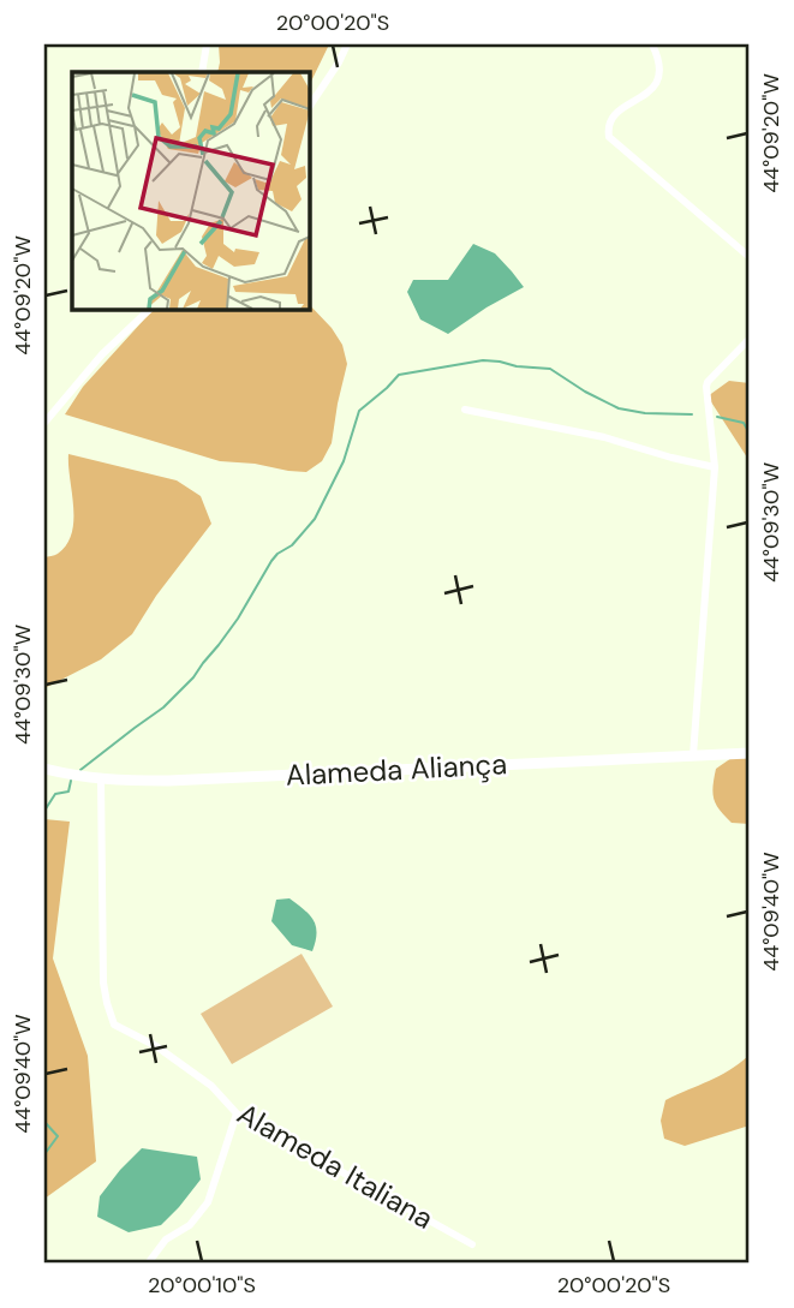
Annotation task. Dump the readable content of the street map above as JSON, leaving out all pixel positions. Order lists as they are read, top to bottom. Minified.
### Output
{"streets":{"street":["Alameda Aliança","Alameda Italiana"]},"crossings":[["Alameda Aliança","Alameda Italiana"]],"coordinates":["20°00'20\"S","44°09'20\"W","44°09'30\"W","44°09'40\"W","20°00'10\"S"]}
